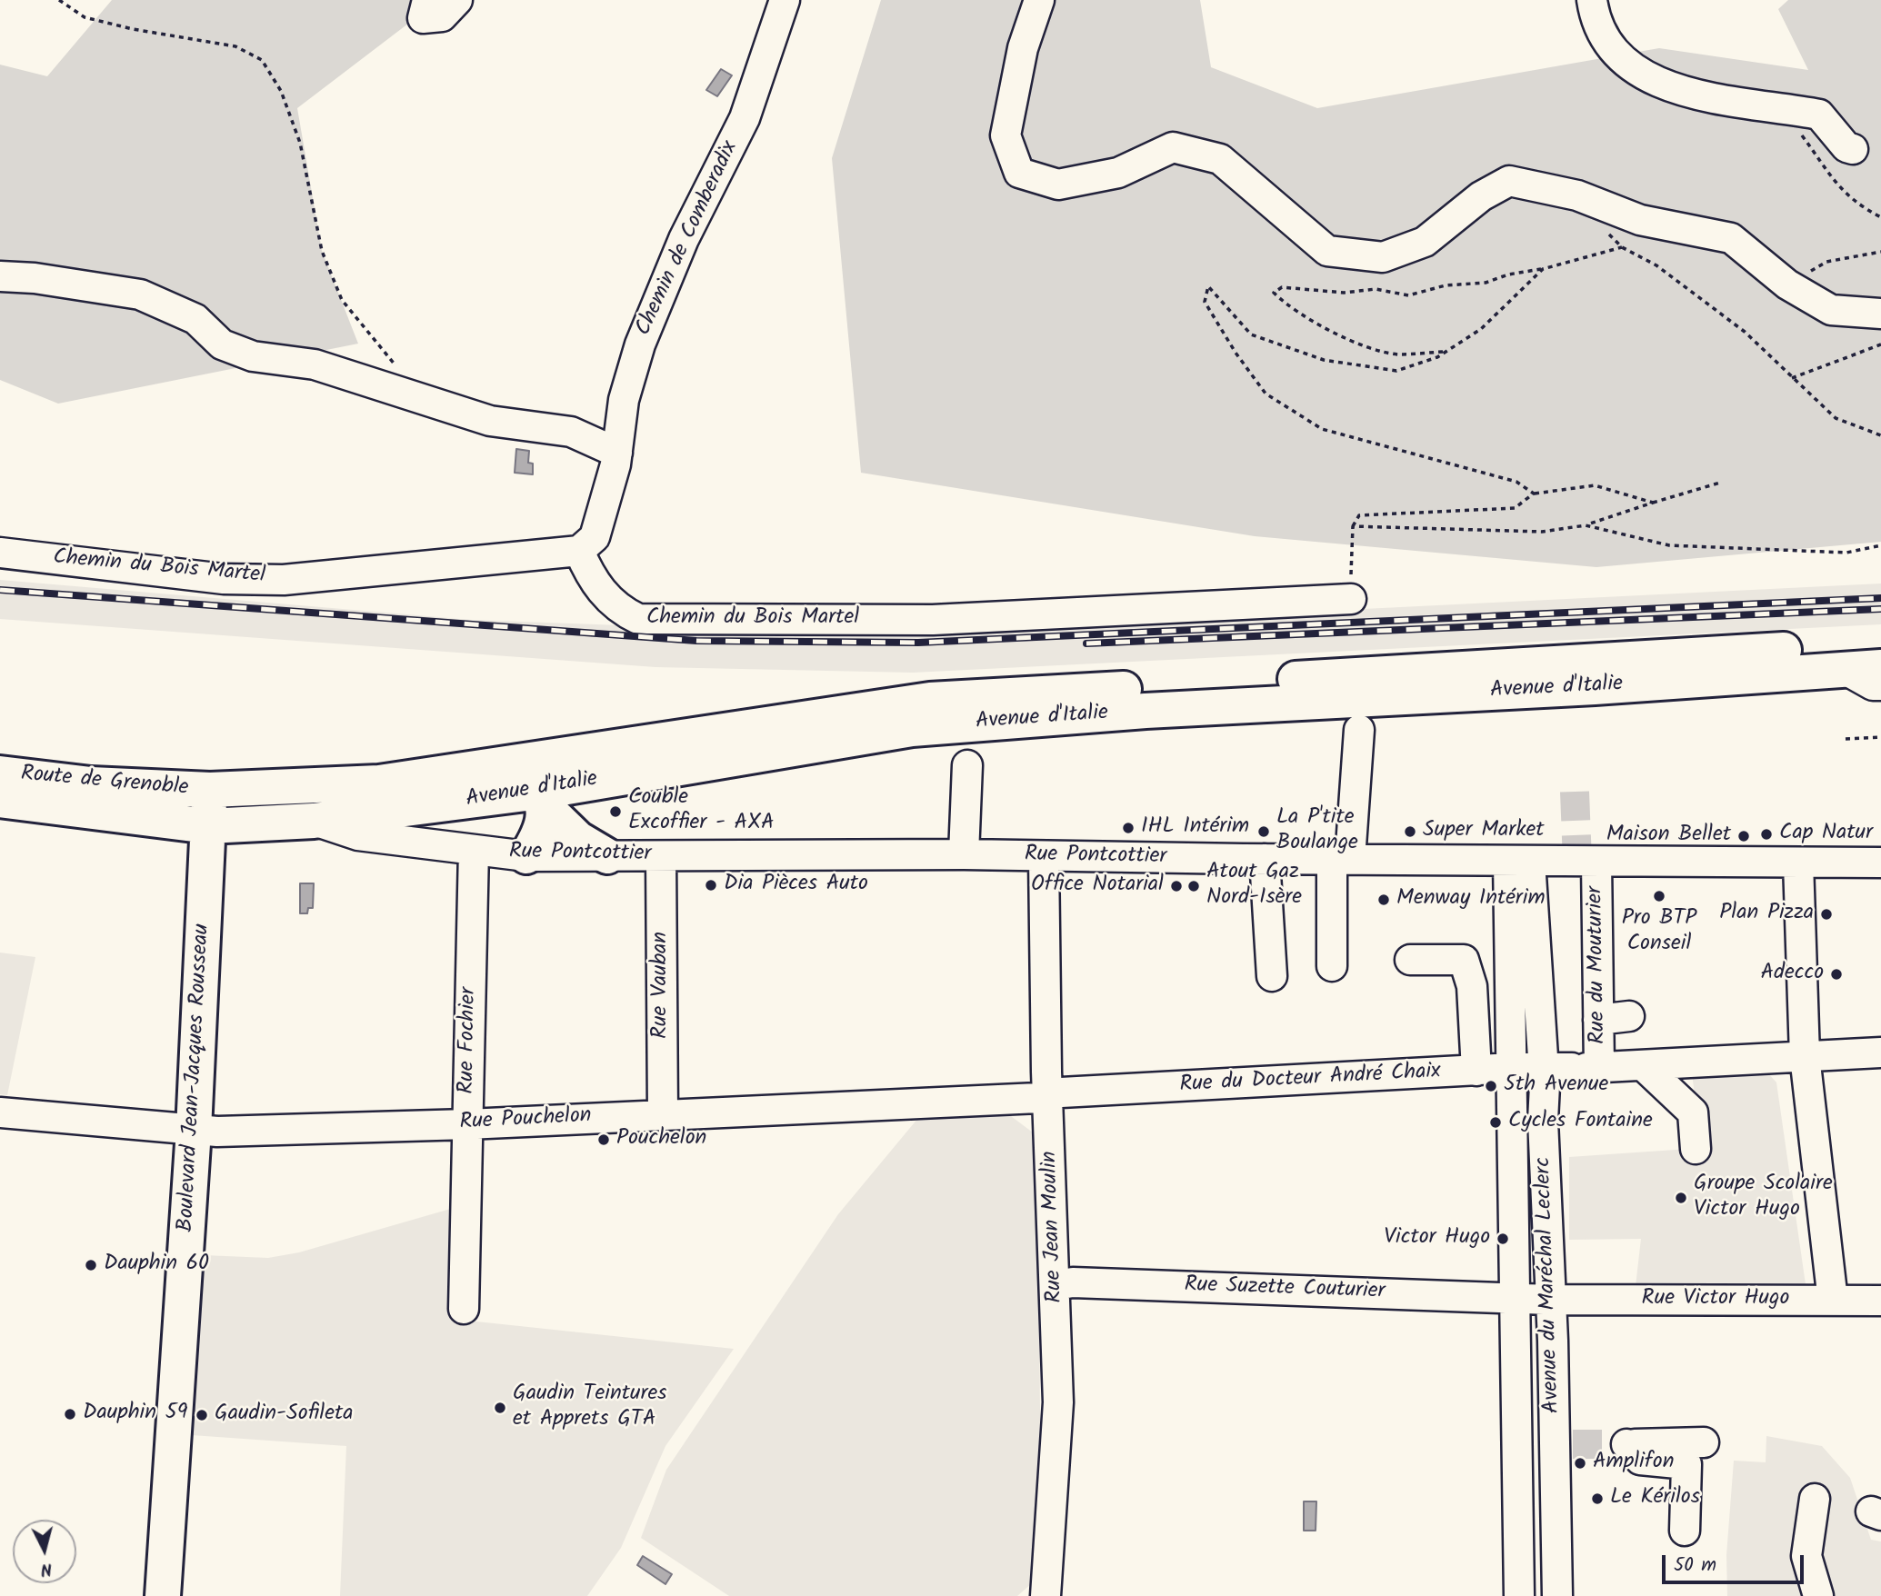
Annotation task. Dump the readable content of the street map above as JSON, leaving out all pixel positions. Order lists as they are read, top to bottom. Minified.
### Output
{"streets":{"main road":["Avenue d'Italie","Route de Grenoble","Boulevard Jean-Jacques Rousseau"],"street":["Chemin de Comberadix","Chemin du Bois Martel","Rue Pontcottier","Rue du Mouturier","Rue Vauban","Rue Fochier","Rue du Docteur André Chaix","Rue Pouchelon","Rue Jean Moulin","Avenue du Maréchal Leclerc","Rue Suzette Couturier","Rue Victor Hugo"]},"crossings":[["Chemin de Comberadix","Chemin du Bois Martel"],["Avenue d'Italie","Route de Grenoble"],["Avenue d'Italie","Rue Pontcottier"],["Avenue d'Italie","Boulevard Jean-Jacques Rousseau"],["Route de Grenoble","Boulevard Jean-Jacques Rousseau"],["Rue Pontcottier","Rue du Mouturier"],["Rue Pontcottier","Rue Vauban"],["Rue Pontcottier","Rue Fochier"],["Rue Pontcottier","Rue Jean Moulin"],["Rue Pontcottier","Avenue du Maréchal Leclerc"],["Rue du Mouturier","Rue du Docteur André Chaix"],["Rue Vauban","Rue Pouchelon"],["Rue Fochier","Rue Pouchelon"],["Boulevard Jean-Jacques Rousseau","Rue Pouchelon"],["Rue du Docteur André Chaix","Rue Pouchelon"],["Rue du Docteur André Chaix","Rue Jean Moulin"],["Rue du Docteur André Chaix","Avenue du Maréchal Leclerc"],["Rue Pouchelon","Rue Jean Moulin"],["Rue Jean Moulin","Rue Suzette Couturier"],["Avenue du Maréchal Leclerc","Rue Suzette Couturier"],["Avenue du Maréchal Leclerc","Rue Victor Hugo"],["Rue Suzette Couturier","Rue Victor Hugo"]],"places":["Couble Excoffier - AXA","IHL Intérim","La P'tite Boulange","Super Market","Cap Natur","Maison Bellet","Dia Pièces Auto","Office Notarial","Atout Gaz Nord-Isère","Pro BTP Conseil","Menway Intérim","Plan Pizza","Adecco","5th Avenue","Cycles Fontaine","Pouchelon","Groupe Scolaire Victor Hugo","Victor Hugo","Dauphin 60","Gaudin Teintures et Apprets GTA","Dauphin 59","Gaudin-Sofileta","Amplifon","Le Kérilos"],"scale_bar":"50 m","north":"bottom"}
